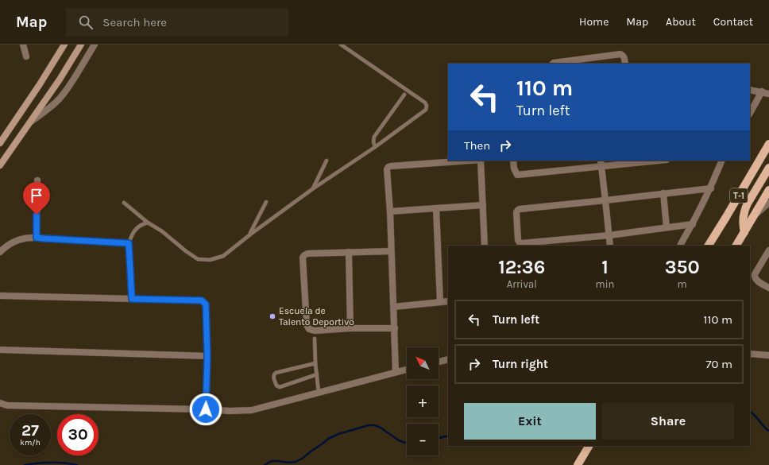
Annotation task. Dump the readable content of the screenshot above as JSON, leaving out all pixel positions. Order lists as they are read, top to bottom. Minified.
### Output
{"streets":{"main road":["T-1"]},"places":["Escuela de Talento Deportivo"],"north":"top left","page":{"header":"Map","search":"Search here","nav":["Home","Map","About","Contact"],"turn":["110 m","Turn left"],"then":"Then","eta":["12:36","Arrival","1","min","350","m"],"list":[{"name":"Turn left","value":"110 m"},{"name":"Turn right","value":"70 m"}],"map_buttons":["+","−"],"buttons":["Exit","Share"],"speed":"27 km/h","limit":"30"}}
